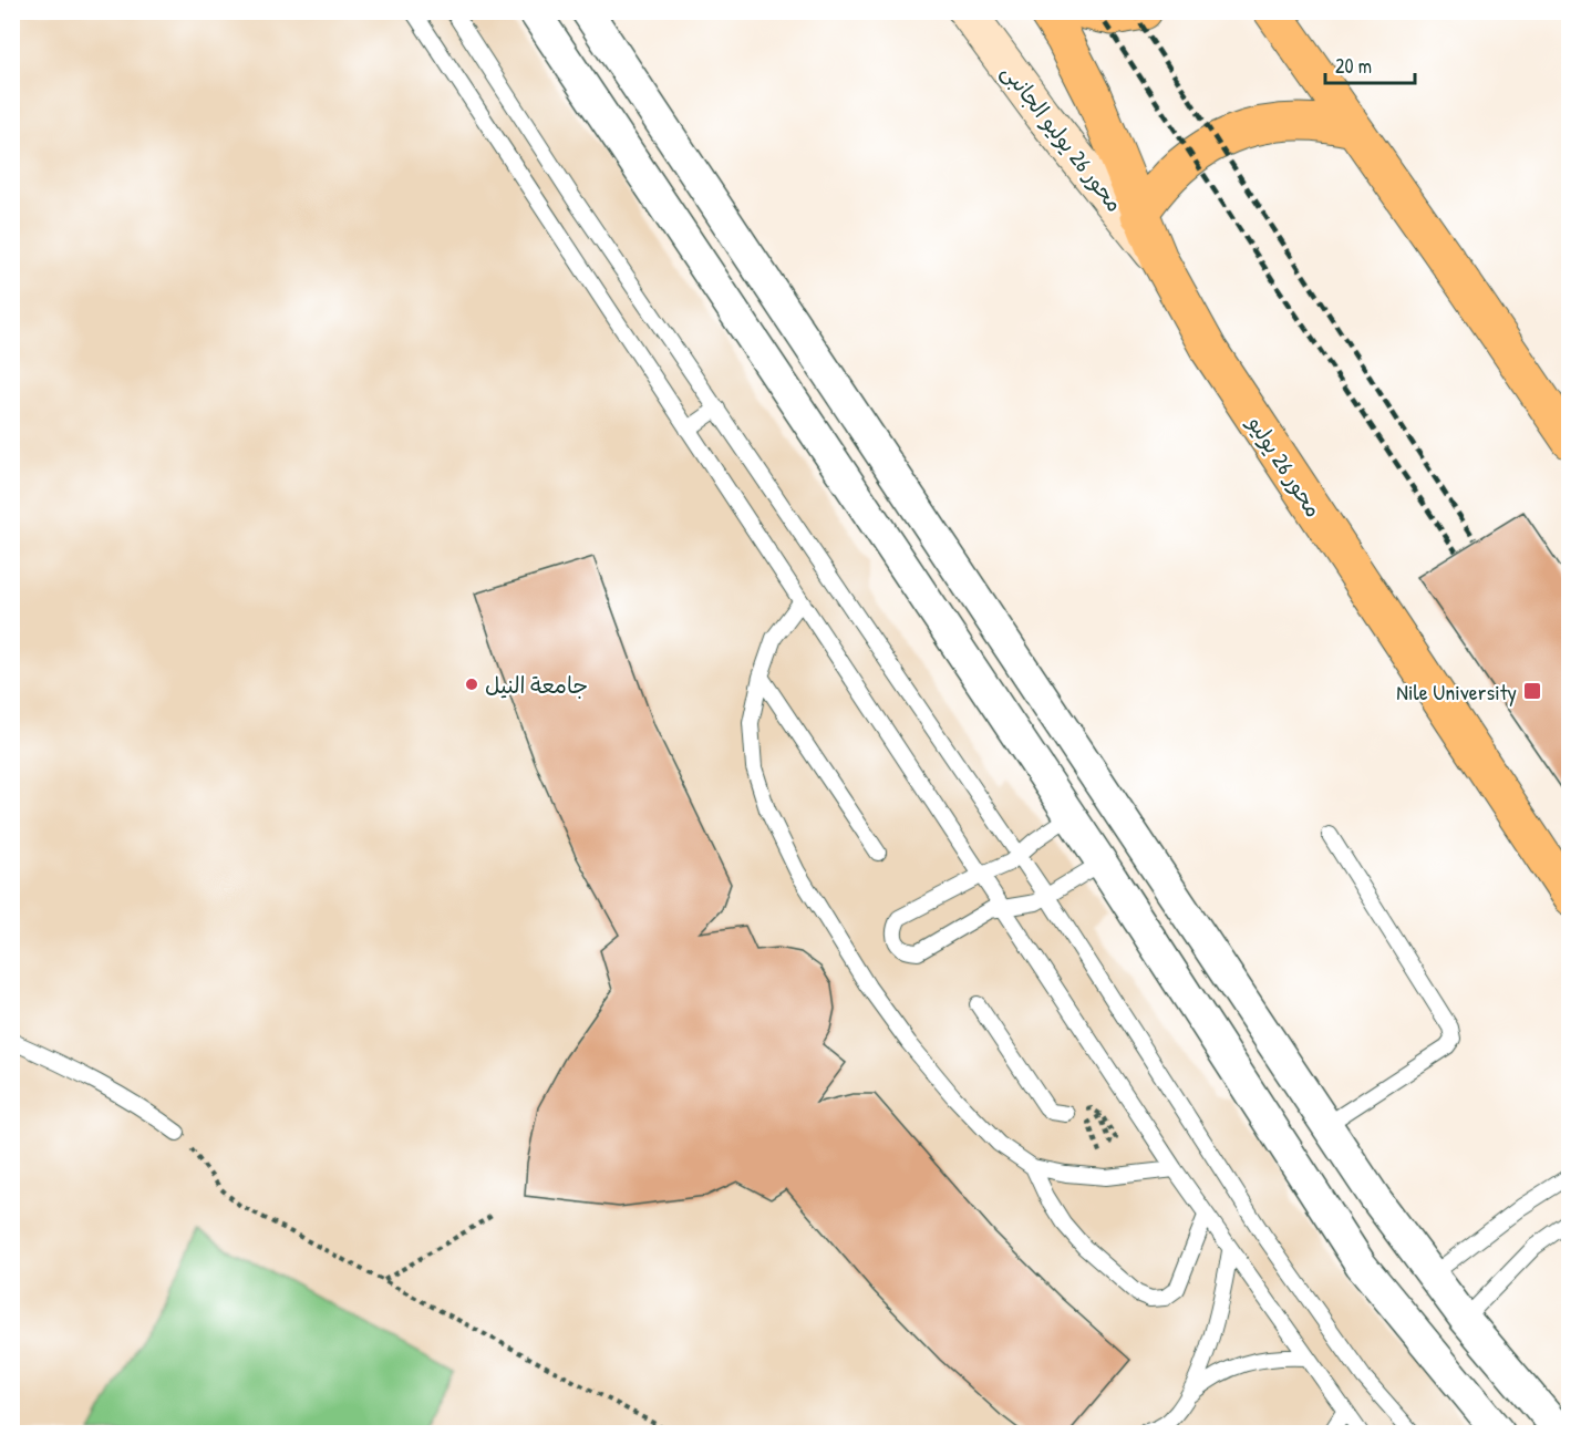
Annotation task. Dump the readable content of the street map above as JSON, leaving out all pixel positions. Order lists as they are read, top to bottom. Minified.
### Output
{"streets":{"highway":["محور 26 يوليو"],"main road":["محور 26 يوليو الجانبى"]},"crossings":[["محور 26 يوليو الجانبى","محور 26 يوليو"]],"places":{"other":["جامعة النيل"],"transit":["Nile University"]},"scale_bar":"20 m"}
